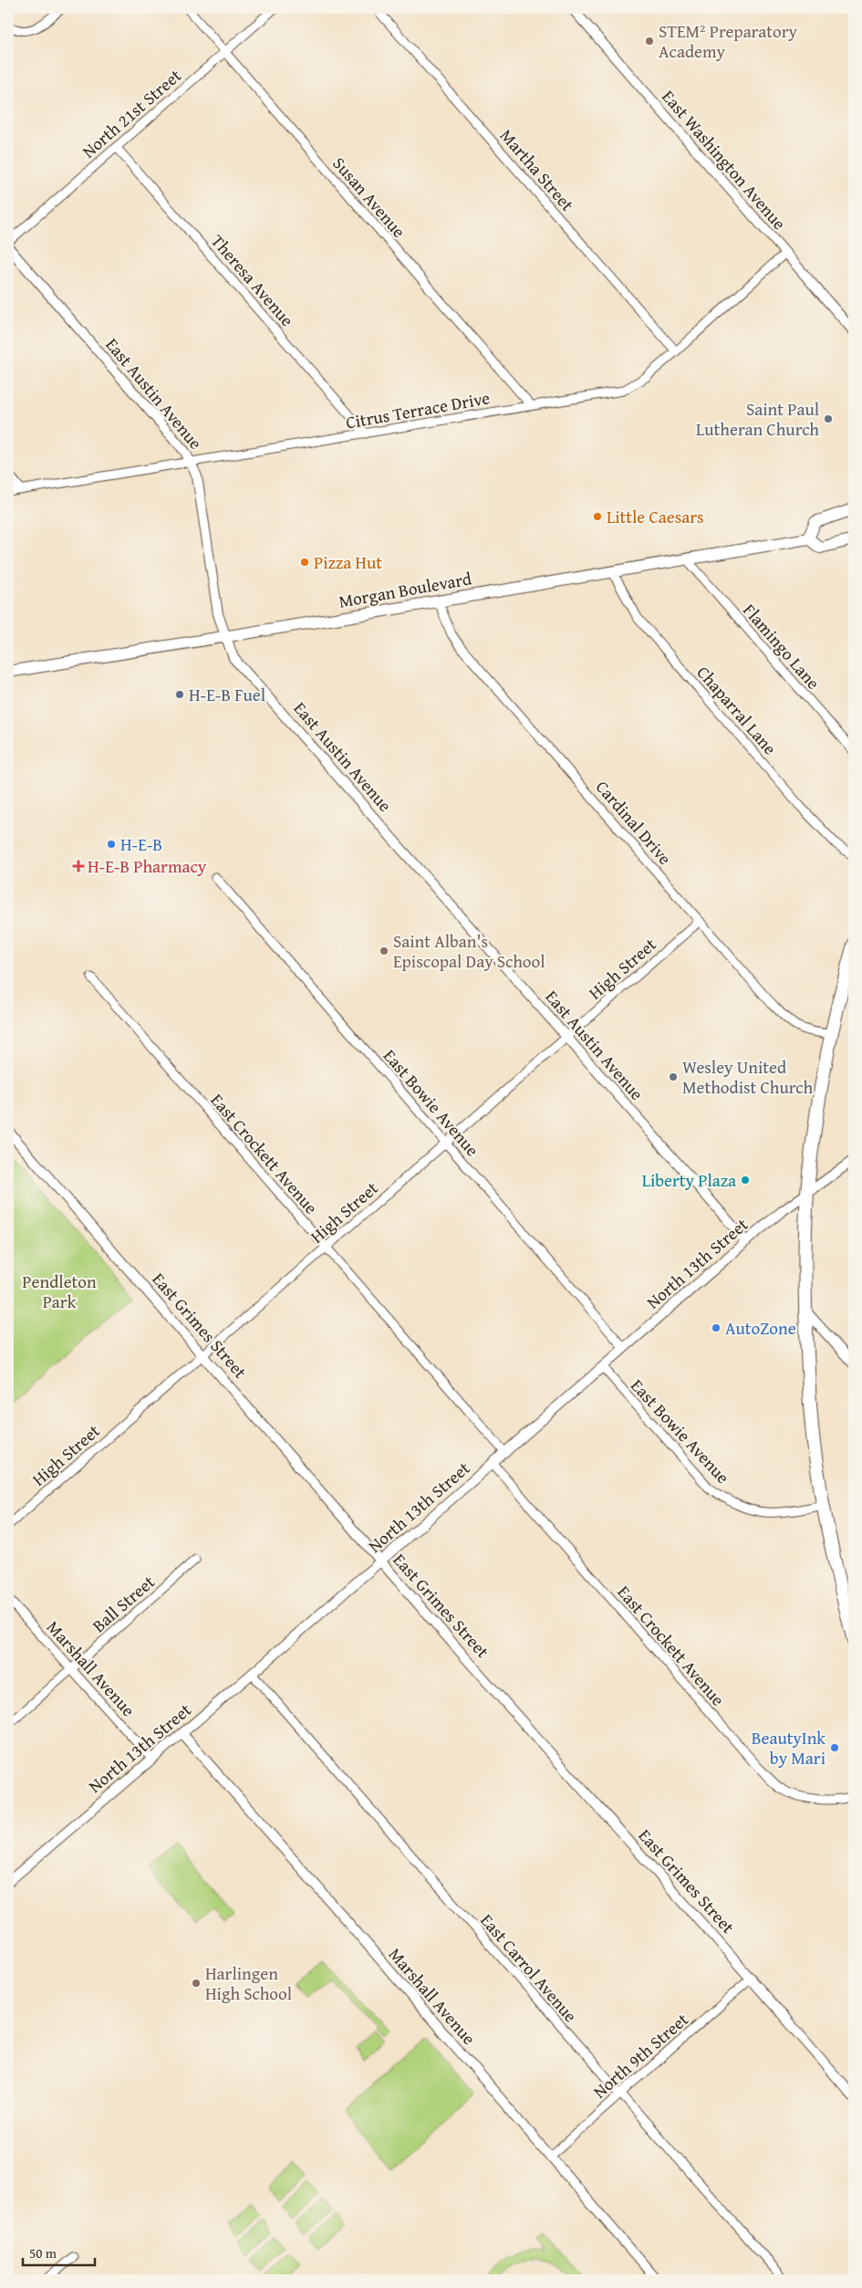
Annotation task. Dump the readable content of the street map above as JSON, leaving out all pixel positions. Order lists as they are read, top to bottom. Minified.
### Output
{"streets":{"main road":["Morgan Boulevard"],"street":["North 21st Street","East Washington Avenue","Martha Street","Susan Avenue","Theresa Avenue","East Austin Avenue","Citrus Terrace Drive","Flamingo Lane","Chaparral Lane","Cardinal Drive","High Street","East Bowie Avenue","East Crockett Avenue","North 13th Street","East Grimes Street","Ball Street","Marshall Avenue","East Carrol Avenue","North 9th Street"]},"crossings":[["North 21st Street","Susan Avenue"],["North 21st Street","Theresa Avenue"],["East Washington Avenue","Citrus Terrace Drive"],["Martha Street","Citrus Terrace Drive"],["Susan Avenue","Citrus Terrace Drive"],["Theresa Avenue","Citrus Terrace Drive"],["East Austin Avenue","Citrus Terrace Drive"],["East Austin Avenue","Morgan Boulevard"],["East Austin Avenue","High Street"],["East Austin Avenue","North 13th Street"],["Morgan Boulevard","Flamingo Lane"],["Morgan Boulevard","Chaparral Lane"],["Morgan Boulevard","Cardinal Drive"],["Cardinal Drive","High Street"],["High Street","East Bowie Avenue"],["High Street","East Crockett Avenue"],["High Street","East Grimes Street"],["East Bowie Avenue","North 13th Street"],["East Crockett Avenue","North 13th Street"],["North 13th Street","East Grimes Street"],["North 13th Street","Marshall Avenue"],["North 13th Street","East Carrol Avenue"],["East Grimes Street","North 9th Street"],["Ball Street","Marshall Avenue"],["Marshall Avenue","North 9th Street"],["East Carrol Avenue","North 9th Street"]],"parks":["Pendleton Park"],"places":{"other":["STEM² Preparatory Academy","Saint Paul Lutheran Church","Little Caesars","Pizza Hut","H-E-B Fuel","H-E-B","Saint Alban's Episcopal Day School","Wesley United Methodist Church","Liberty Plaza","AutoZone","BeautyInk by Mari","Harlingen High School"],"health":["H-E-B Pharmacy"]},"scale_bar":"50 m"}
